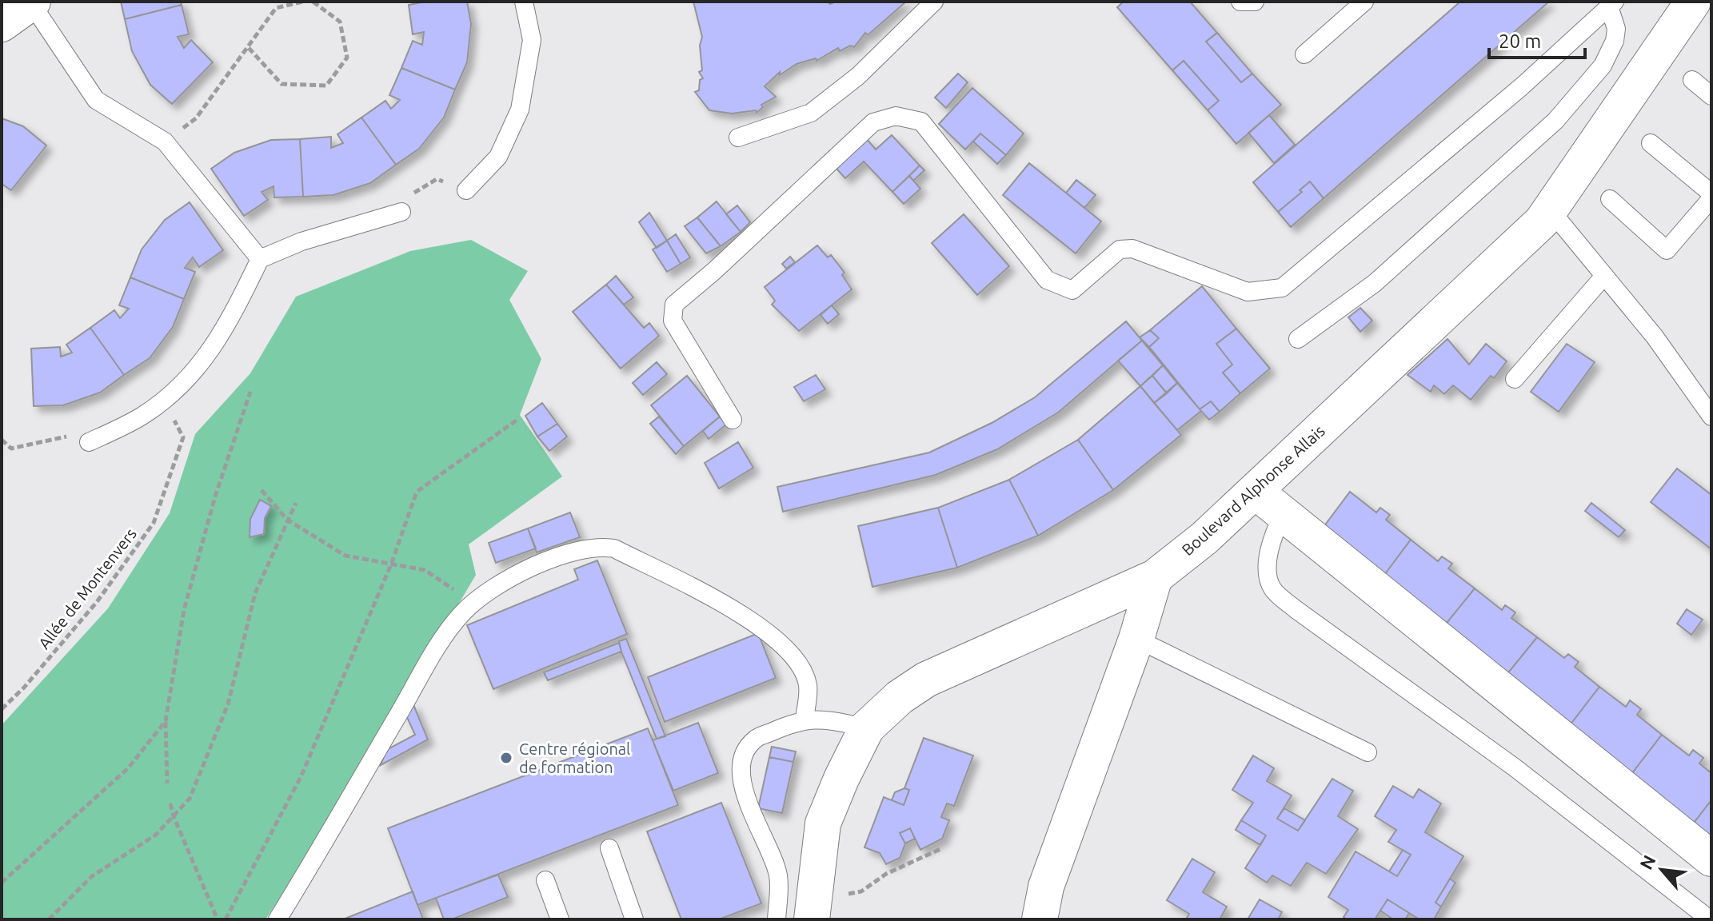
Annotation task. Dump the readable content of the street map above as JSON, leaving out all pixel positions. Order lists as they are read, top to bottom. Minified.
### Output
{"streets":{"street":["Boulevard Alphonse Allais"],"path":["Allée de Montenvers"]},"places":["Centre régional de formation"],"scale_bar":"20 m","north":"top left"}
